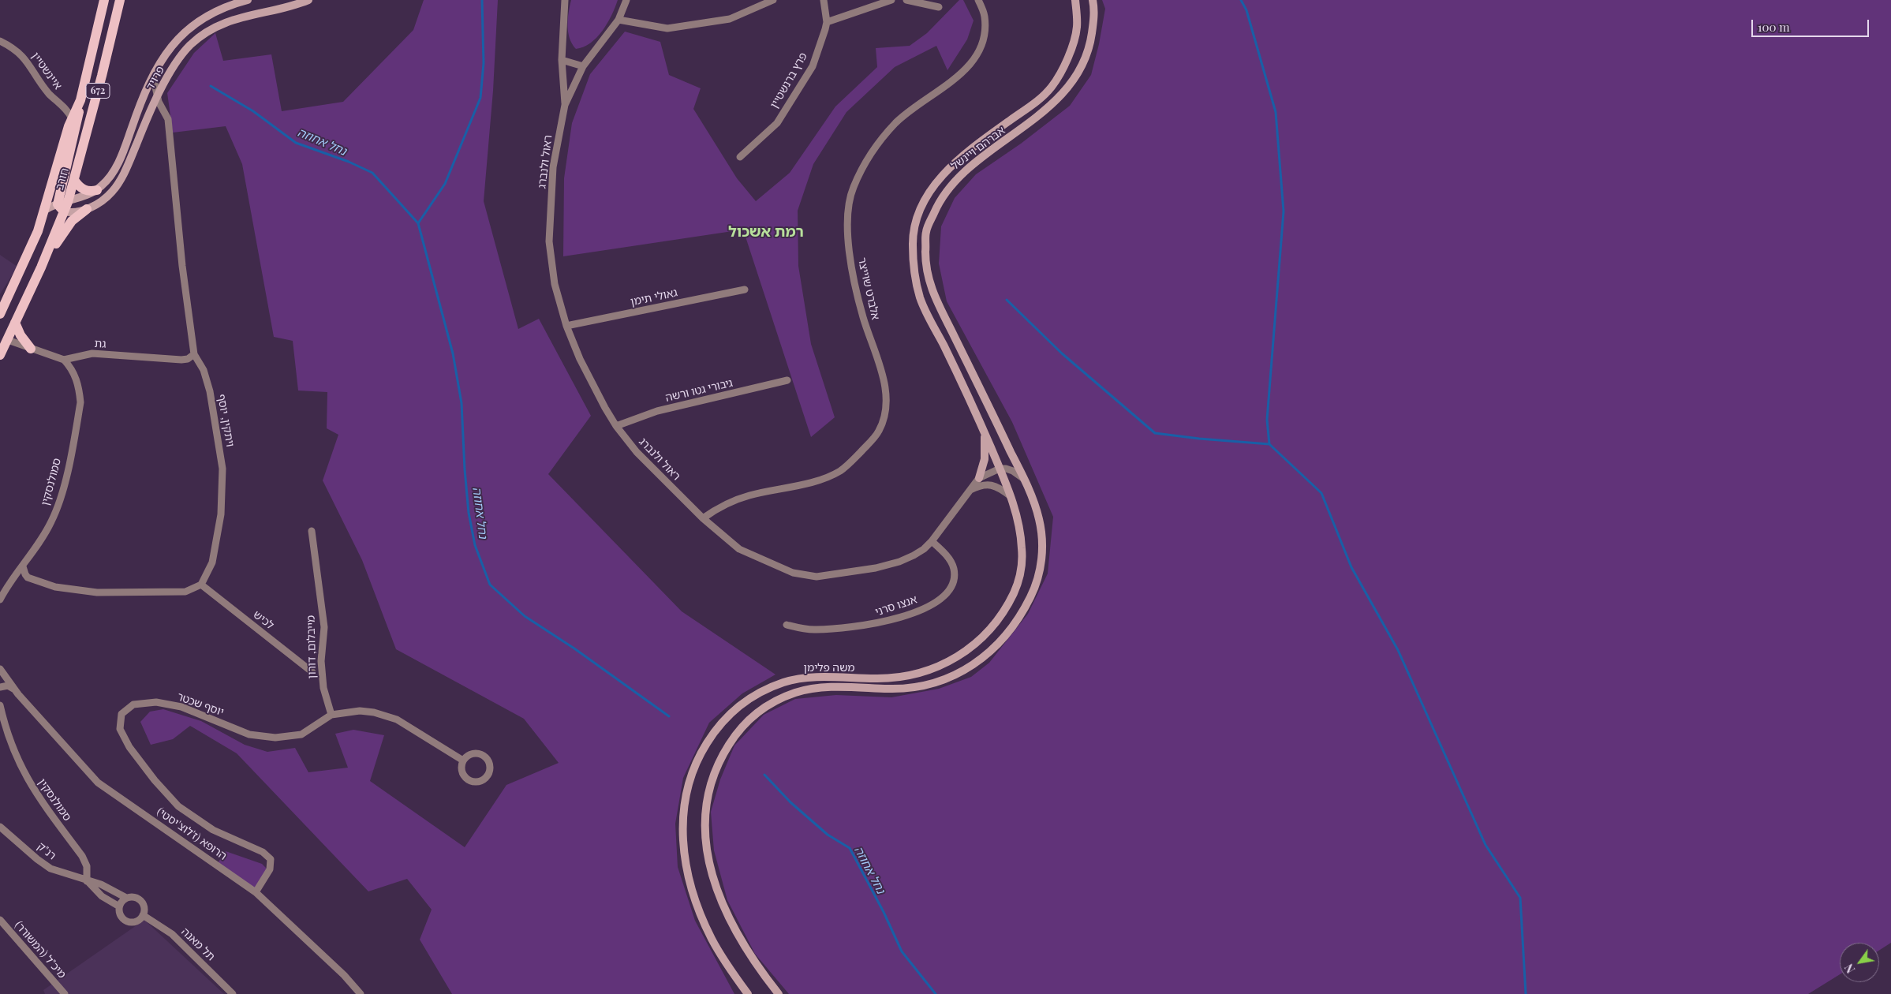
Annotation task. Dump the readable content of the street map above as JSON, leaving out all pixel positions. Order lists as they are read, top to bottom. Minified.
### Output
{"streets":{"main road":["פרויד","672","אברהם ויינשל","חורב","משה פלימן"],"street":["איינשטיין","פרץ ברנשטיין","ראול ולנברג","אלברט שוייצר","גאולי תימן","גת","גיבורי גטו ורשה","ויתקין, יוסף","סמולנסקין","אנצו סרני","לכיש","מייבלום, דורון","יוסף שכטר","הרופא (ז'לוצ'יסטי)","רנ\"ק","תל מאנה","מיכ\"ל (המשורר)"]},"crossings":[["איינשטיין","חורב"],["פרויד","חורב"],["פרויד","ויתקין, יוסף"],["אברהם ויינשל","משה פלימן"],["ראול ולנברג","אלברט שוייצר"],["ראול ולנברג","גאולי תימן"],["ראול ולנברג","גיבורי גטו ורשה"],["ראול ולנברג","אנצו סרני"],["גת","ויתקין, יוסף"],["גת","סמולנסקין"],["ויתקין, יוסף","לכיש"],["סמולנסקין","רנ\"ק"],["מייבלום, דורון","יוסף שכטר"],["יוסף שכטר","הרופא (ז'לוצ'יסטי)"],["רנ\"ק","תל מאנה"]],"districts":["רמת אשכול"],"water":["נחל אחוזה"],"scale_bar":"100 m","north":"bottom left"}
